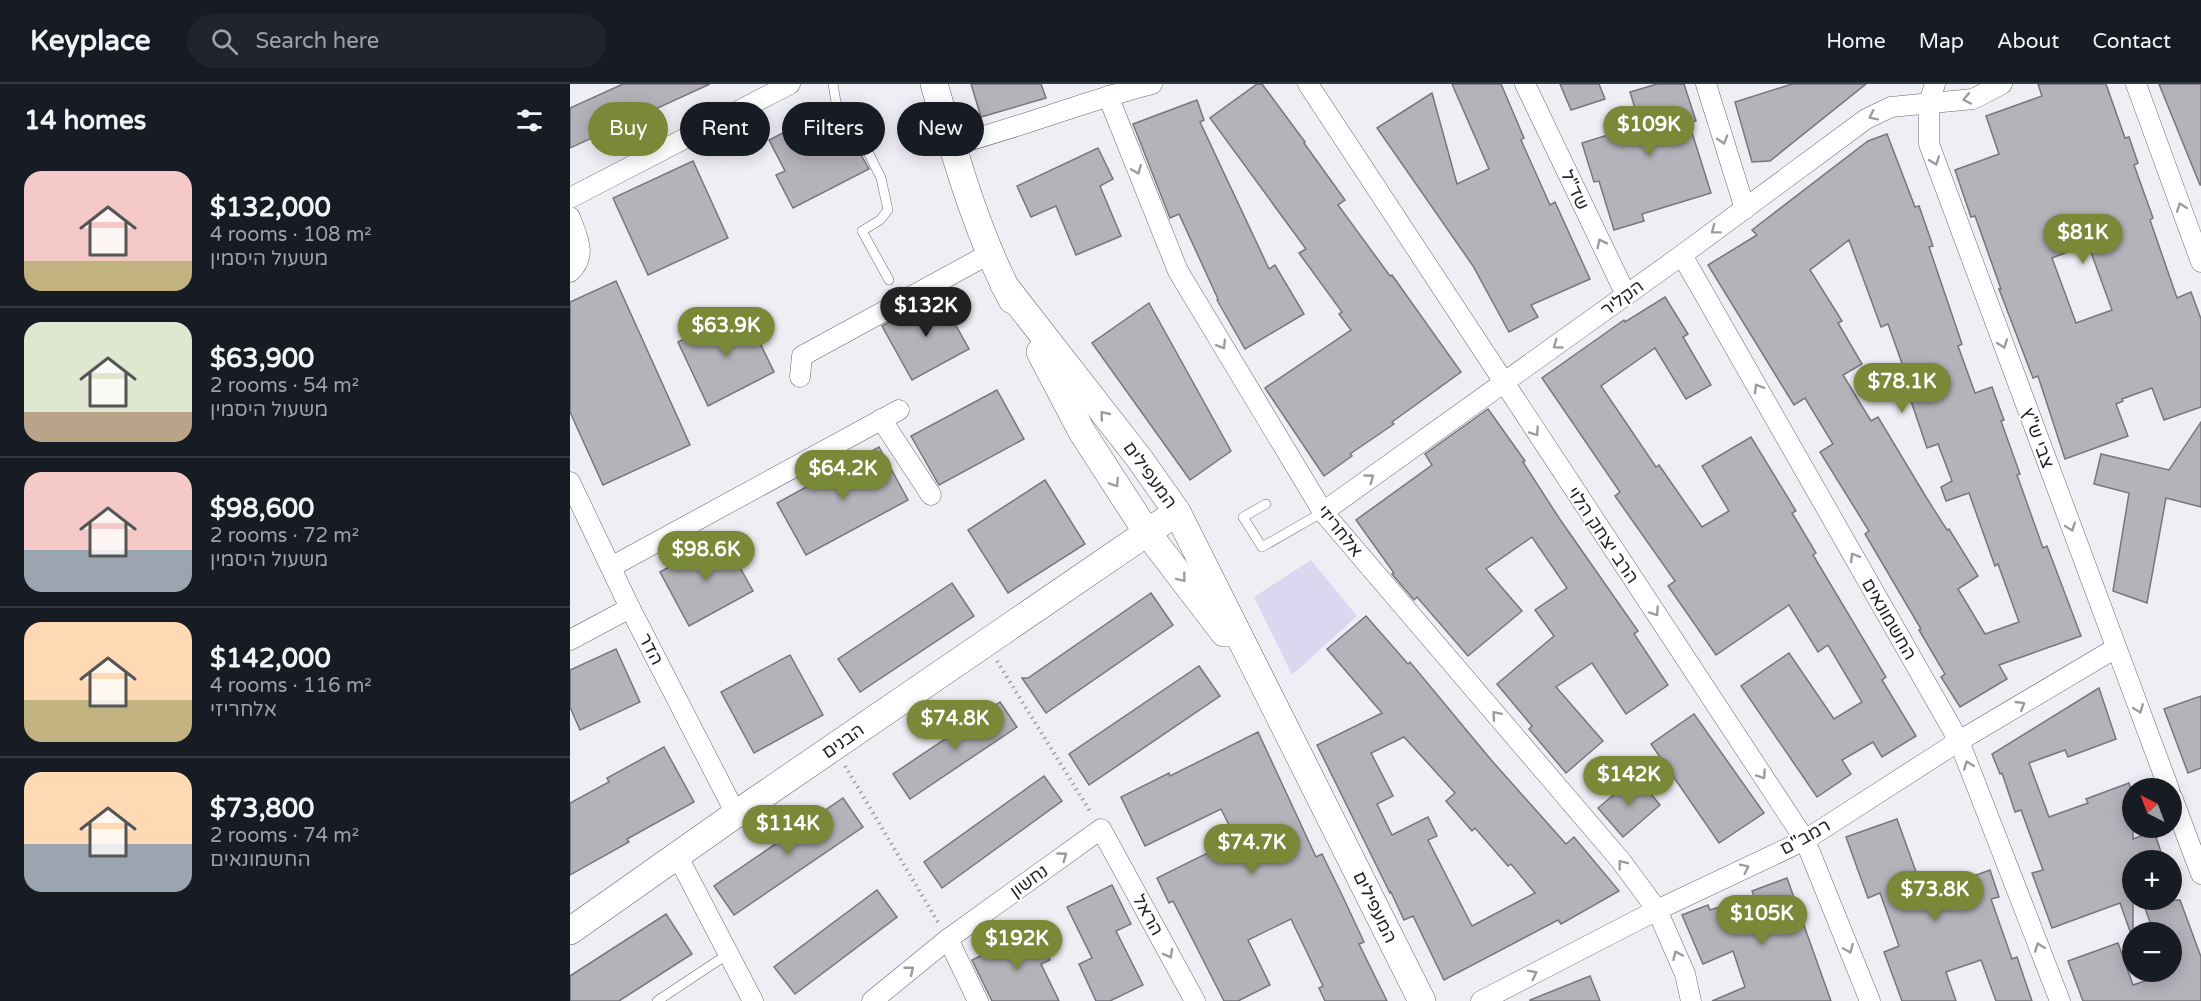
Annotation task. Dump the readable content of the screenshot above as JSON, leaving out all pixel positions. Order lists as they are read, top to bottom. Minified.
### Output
{"streets":{"street":["שד\"ל","הקליר","צבי ש\"ץ","המעפילים","אלחריזי","הרב יצחק הלוי","החשמונאים","הדר","הבנים","רמב\"ם","נחשון","הראל"]},"crossings":[["שד\"ל","הקליר"],["הקליר","צבי ש\"ץ"],["הקליר","אלחריזי"],["הקליר","הרב יצחק הלוי"],["הקליר","החשמונאים"],["צבי ש\"ץ","רמב\"ם"],["המעפילים","הבנים"],["אלחריזי","רמב\"ם"],["הרב יצחק הלוי","רמב\"ם"],["החשמונאים","רמב\"ם"],["הדר","הבנים"],["נחשון","הראל"]],"one_way":["צבי ש\"ץ","הרב יצחק הלוי","החשמונאים","רמב\"ם","נחשון","הראל"],"north":"top left","page":{"header":"Keyplace","search":"Search here","nav":["Home","Map","About","Contact"],"heading":"14 homes","chip":["Buy","Rent","Filters","New"],"price":["$109K","$81K","$132K","$63.9K","$78.1K","$64.2K","$98.6K","$74.8K","$142K","$114K","$74.7K","$73.8K","$105K","$192K"],"list":[{"name":"$132,000","note":"4 rooms · 108 m² · משעול היסמין"},{"name":"$63,900","note":"2 rooms · 54 m² · משעול היסמין"},{"name":"$98,600","note":"2 rooms · 72 m² · משעול היסמין"},{"name":"$142,000","note":"4 rooms · 116 m² · אלחריזי"},{"name":"$73,800","note":"2 rooms · 74 m² · החשמונאים"}],"map_buttons":["+","−"]}}
